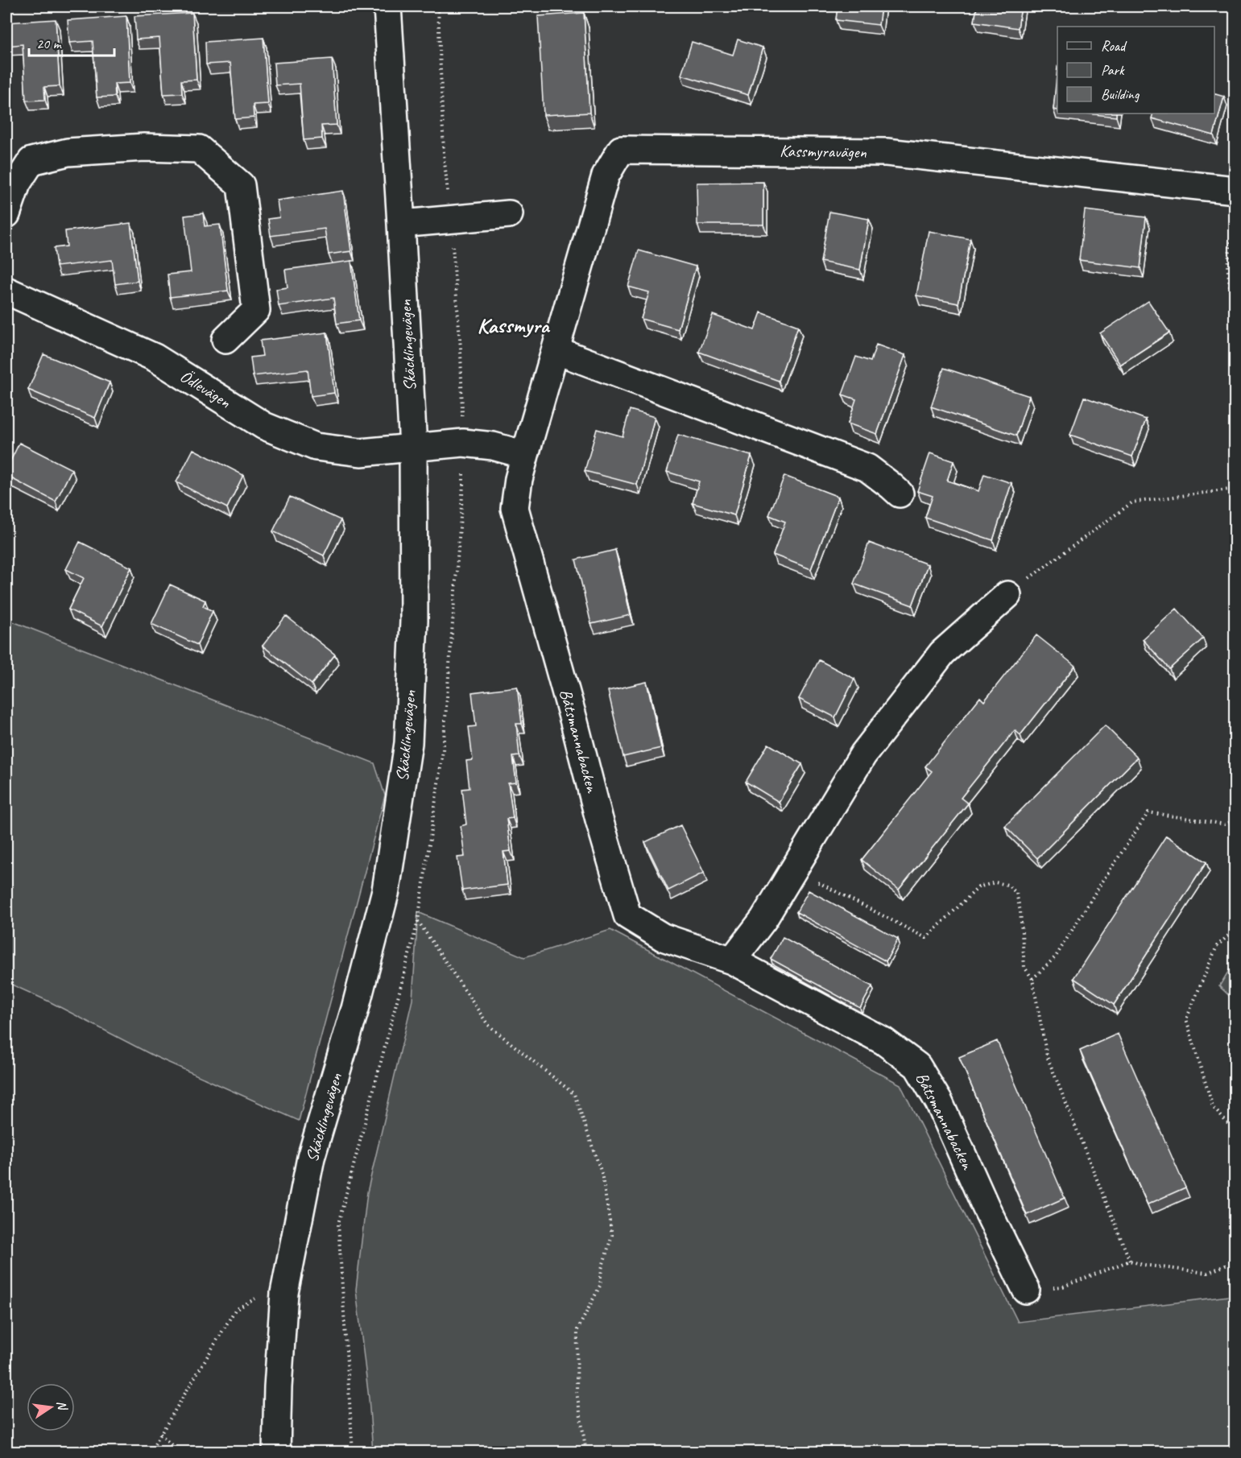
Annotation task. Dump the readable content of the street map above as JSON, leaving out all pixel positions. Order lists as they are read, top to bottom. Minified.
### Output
{"streets":{"street":["Kassmyravägen","Skäcklingevägen","Ödlevägen","Båtsmannabacken"]},"crossings":[["Kassmyravägen","Båtsmannabacken"],["Skäcklingevägen","Ödlevägen"]],"districts":["Kassmyra"],"legend":["Road","Park","Building"],"scale_bar":"20 m","north":"right"}
